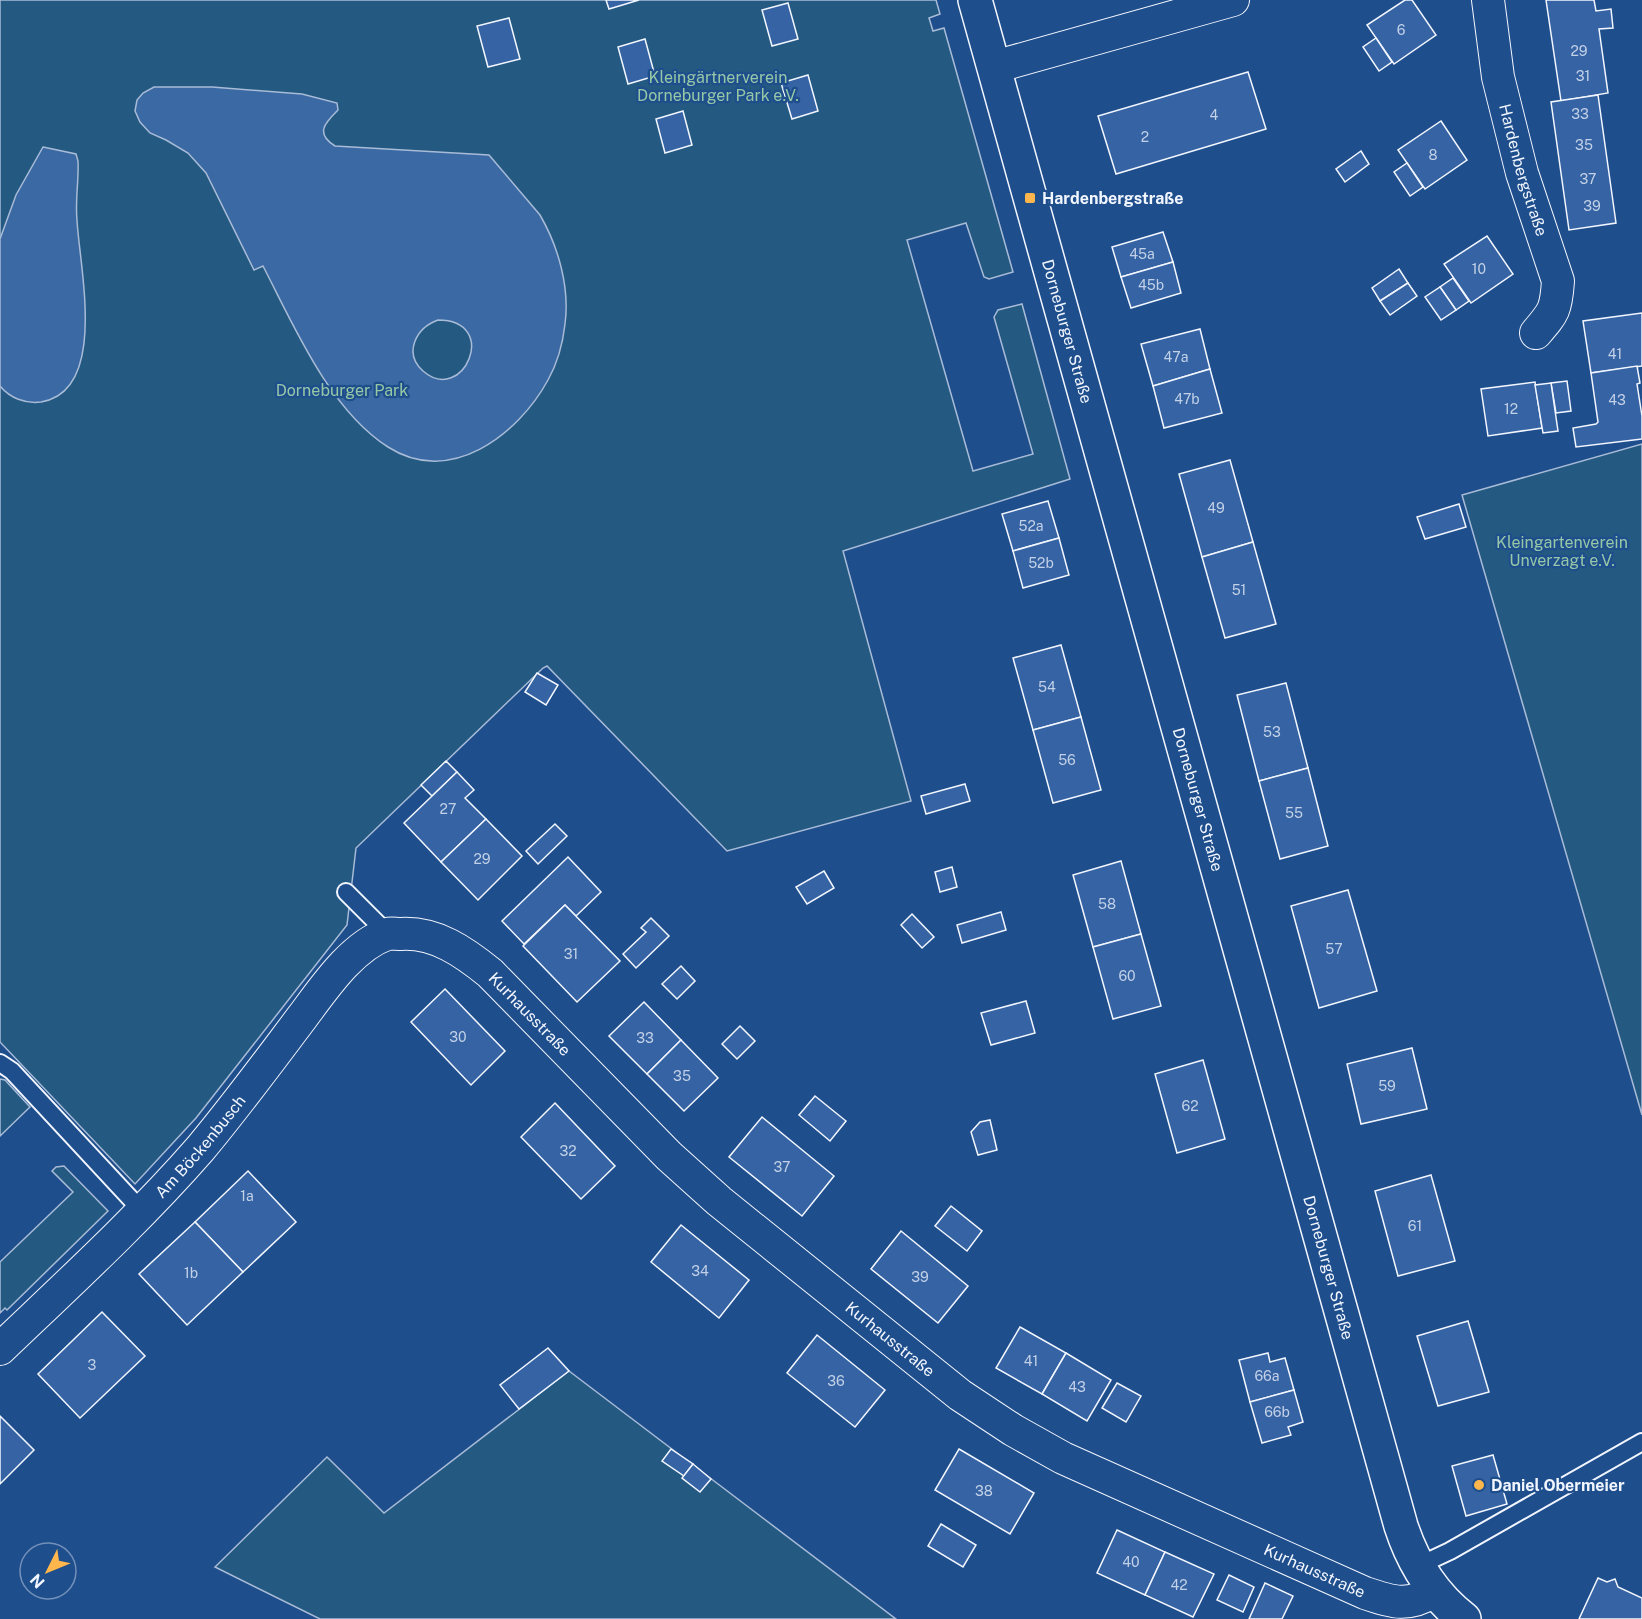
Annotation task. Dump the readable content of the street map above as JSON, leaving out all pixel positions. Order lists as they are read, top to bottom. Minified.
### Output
{"streets":{"street":["Hardenbergstraße","Dorneburger Straße","Kurhausstraße","Am Böckenbusch"]},"crossings":[["Dorneburger Straße","Kurhausstraße"],["Kurhausstraße","Am Böckenbusch"]],"parks":["Kleingärtnerverein Dorneburger Park e.V.","Dorneburger Park","Kleingartenverein Unverzagt e.V."],"places":{"transit":["Hardenbergstraße"],"other":["Daniel Obermeier"]},"house_numbers":["6","29","31","33","4","2","35","8","37","39","45a","10","45b","41","47a","47b","43","12","49","52a","52b","51","54","53","56","27","55","29","58","57","31","60","30","33","35","59","62","32","37","1a","61","34","1b","39","41","3","66a","36","43","66b","38","40","42"],"north":"bottom left"}
